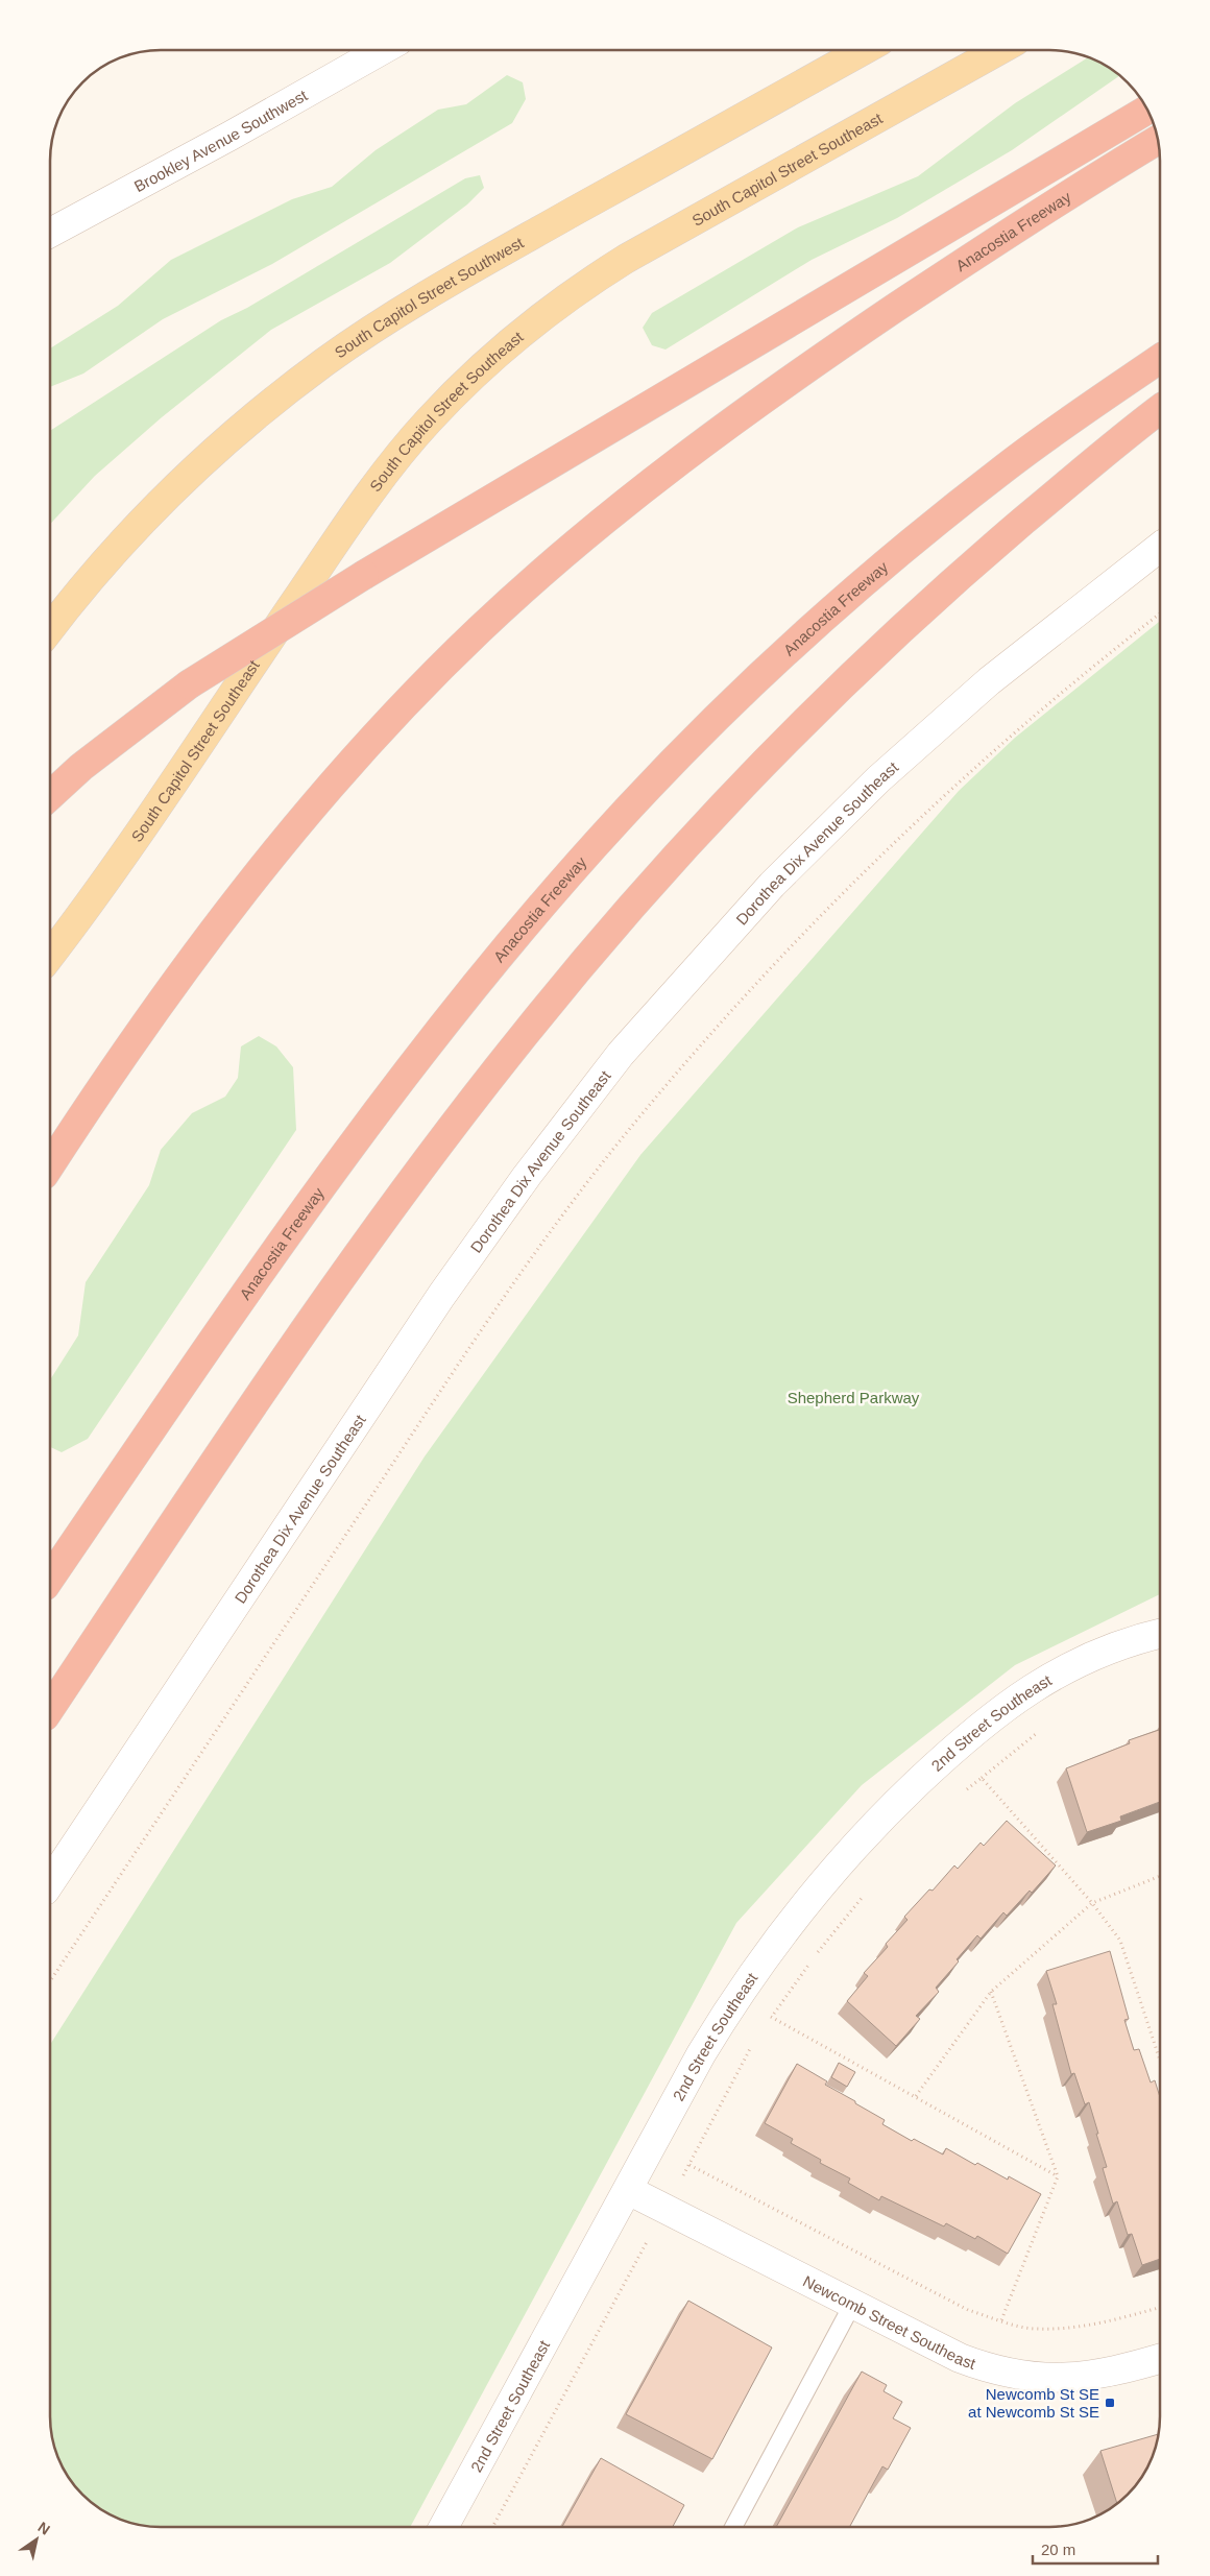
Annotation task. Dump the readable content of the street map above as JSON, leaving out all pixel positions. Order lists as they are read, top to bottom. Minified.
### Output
{"streets":{"highway":["Anacostia Freeway"],"main road":["South Capitol Street Southeast","South Capitol Street Southwest"],"street":["Brookley Avenue Southwest","Dorothea Dix Avenue Southeast","2nd Street Southeast","Newcomb Street Southeast"]},"crossings":[["2nd Street Southeast","Newcomb Street Southeast"]],"parks":["Shepherd Parkway"],"places":{"transit":["Newcomb St SE at Newcomb St SE"]},"scale_bar":"20 m","north":"top right"}
